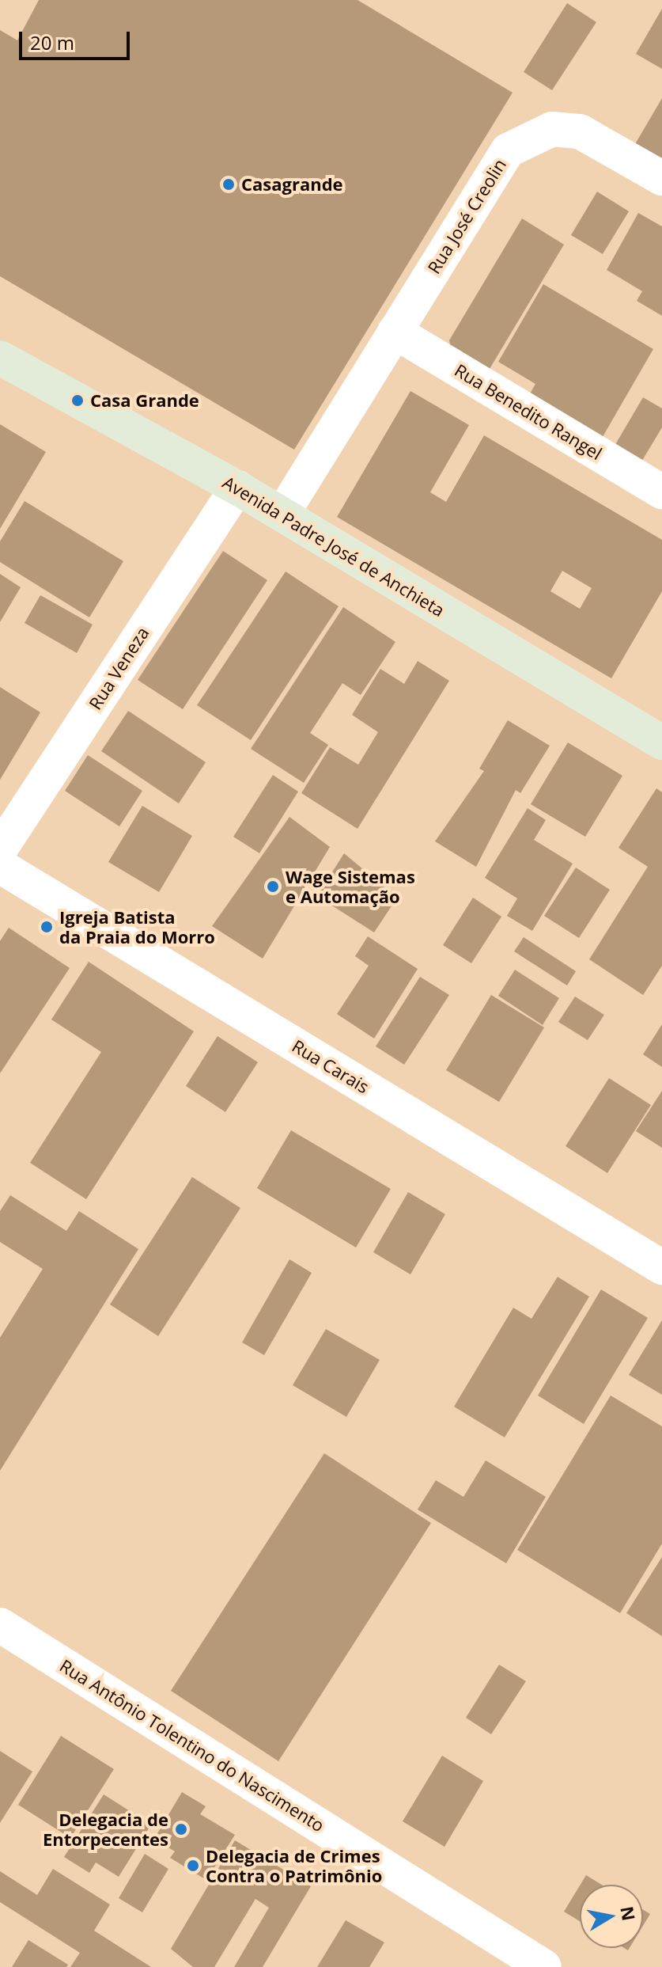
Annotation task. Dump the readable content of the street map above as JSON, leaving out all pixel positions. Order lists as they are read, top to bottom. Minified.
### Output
{"streets":{"main road":["Avenida Padre José de Anchieta"],"street":["Rua José Creolin","Rua Benedito Rangel","Rua Veneza","Rua Carais","Rua Antônio Tolentino do Nascimento"]},"crossings":[["Rua José Creolin","Rua Benedito Rangel"],["Rua José Creolin","Avenida Padre José de Anchieta"],["Avenida Padre José de Anchieta","Rua Veneza"]],"places":["Casagrande","Casa Grande","Wage Sistemas e Automação","Igreja Batista da Praia do Morro","Delegacia de Entorpecentes","Delegacia de Crimes Contra o Patrimônio"],"scale_bar":"20 m","north":"right"}
